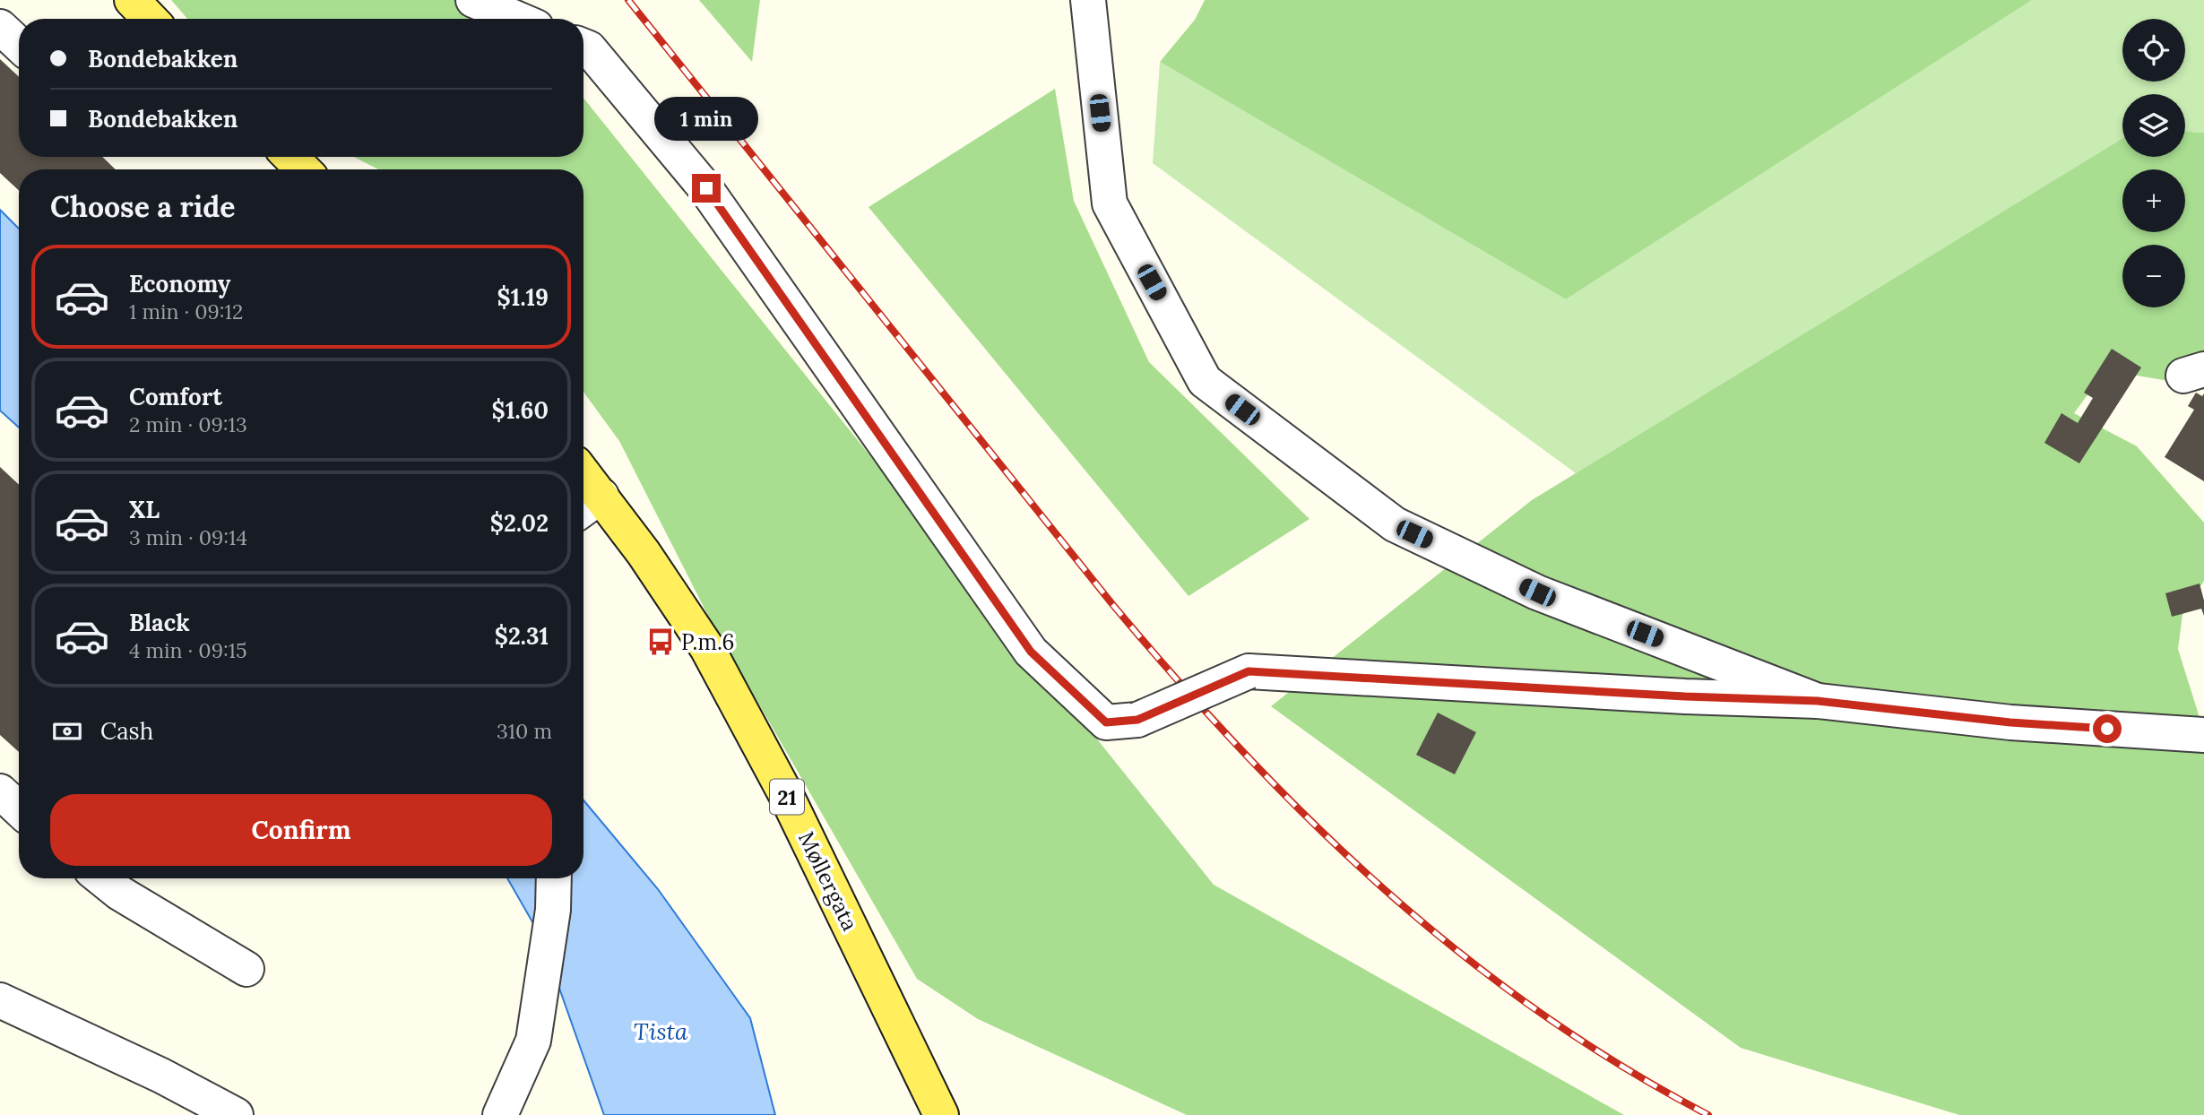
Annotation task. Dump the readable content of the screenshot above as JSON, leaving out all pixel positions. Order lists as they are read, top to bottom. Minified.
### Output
{"streets":{"main road":["21","Møllergata"]},"crossings":[["21","Møllergata"]],"water":["Tista"],"places":{"bus stop":["P.m.6"]},"page":{"map_buttons":["+","−"],"banner":["Bondebakken","Bondebakken"],"bubble":"1 min","heading":"Choose a ride","list":[{"name":"Economy","note":"1 min · 09:12","value":"$1.19"},{"name":"Comfort","note":"2 min · 09:13","value":"$1.60"},{"name":"XL","note":"3 min · 09:14","value":"$2.02"},{"name":"Black","note":"4 min · 09:15","value":"$2.31"}],"pay":["Cash","310 m"],"buttons":"Confirm"}}
